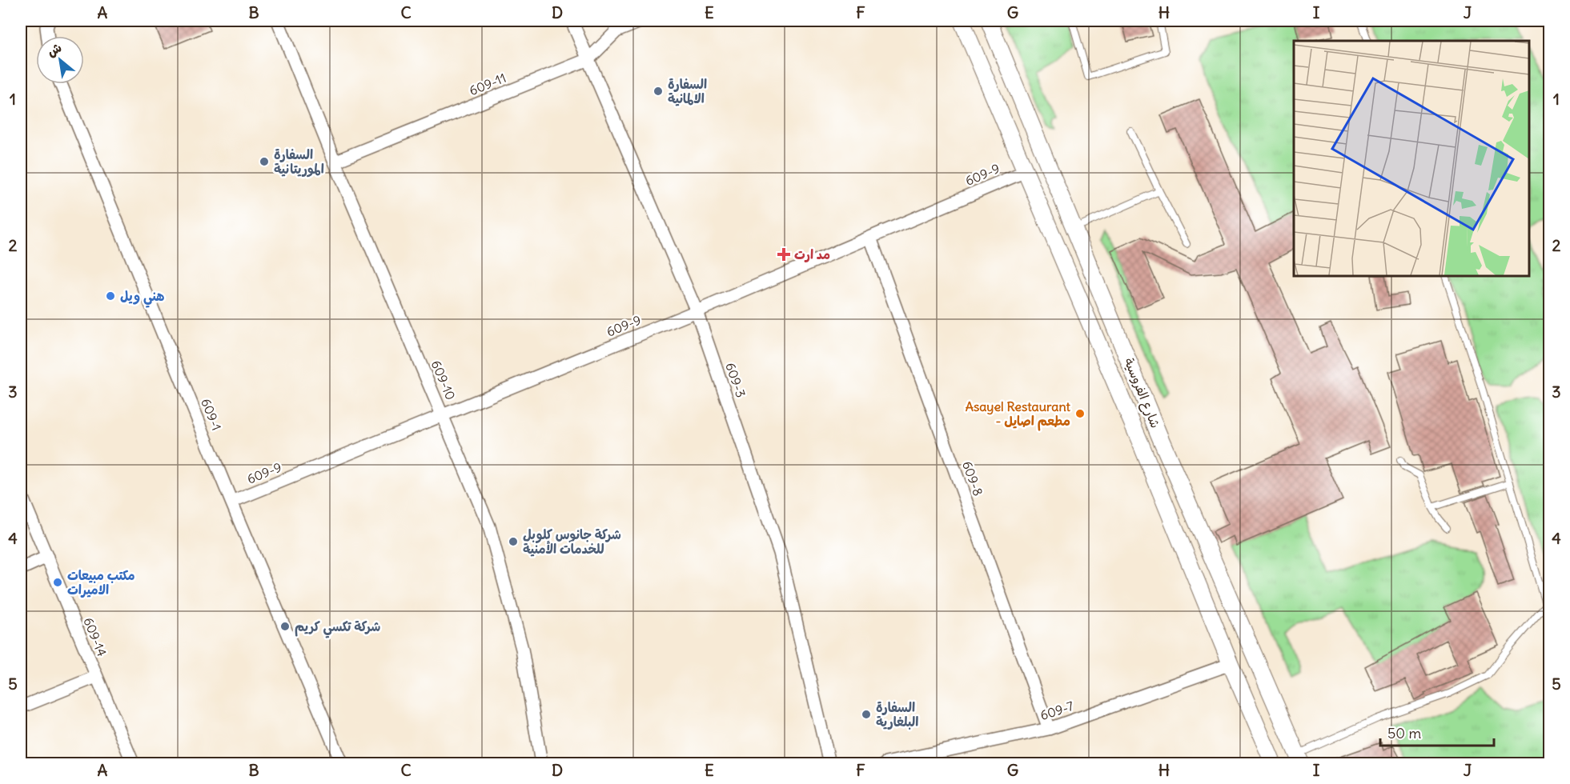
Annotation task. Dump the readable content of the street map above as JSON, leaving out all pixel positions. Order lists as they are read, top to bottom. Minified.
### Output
{"streets":{"street":["609-11","609-9","609-10","609-3","شارع الفروسية","609-1","609-8","609-14","609-7"]},"crossings":[["609-11","609-10"],["609-11","609-3"],["609-9","609-10"],["609-9","609-3"],["609-9","شارع الفروسية"],["609-9","609-1"],["609-9","609-8"],["شارع الفروسية","609-7"],["609-8","609-7"]],"places":{"other":["السفارة الالمانية","السفارة الموريتانية","هني ويل","Asayel Restaurant - مطعم اصايل","شركة جانوس كلوبل للخدمات الأمنية","مكتب مبيعات الاميرات","شركة تكسي كريم","السفارة البلغارية"],"health":["مد ارت"]},"scale_bar":"50 m","north":"top left","grid":{"columns":["A","B","C","D","E","F","G","H","I","J"],"rows":["1","2","3","4","5"]}}
